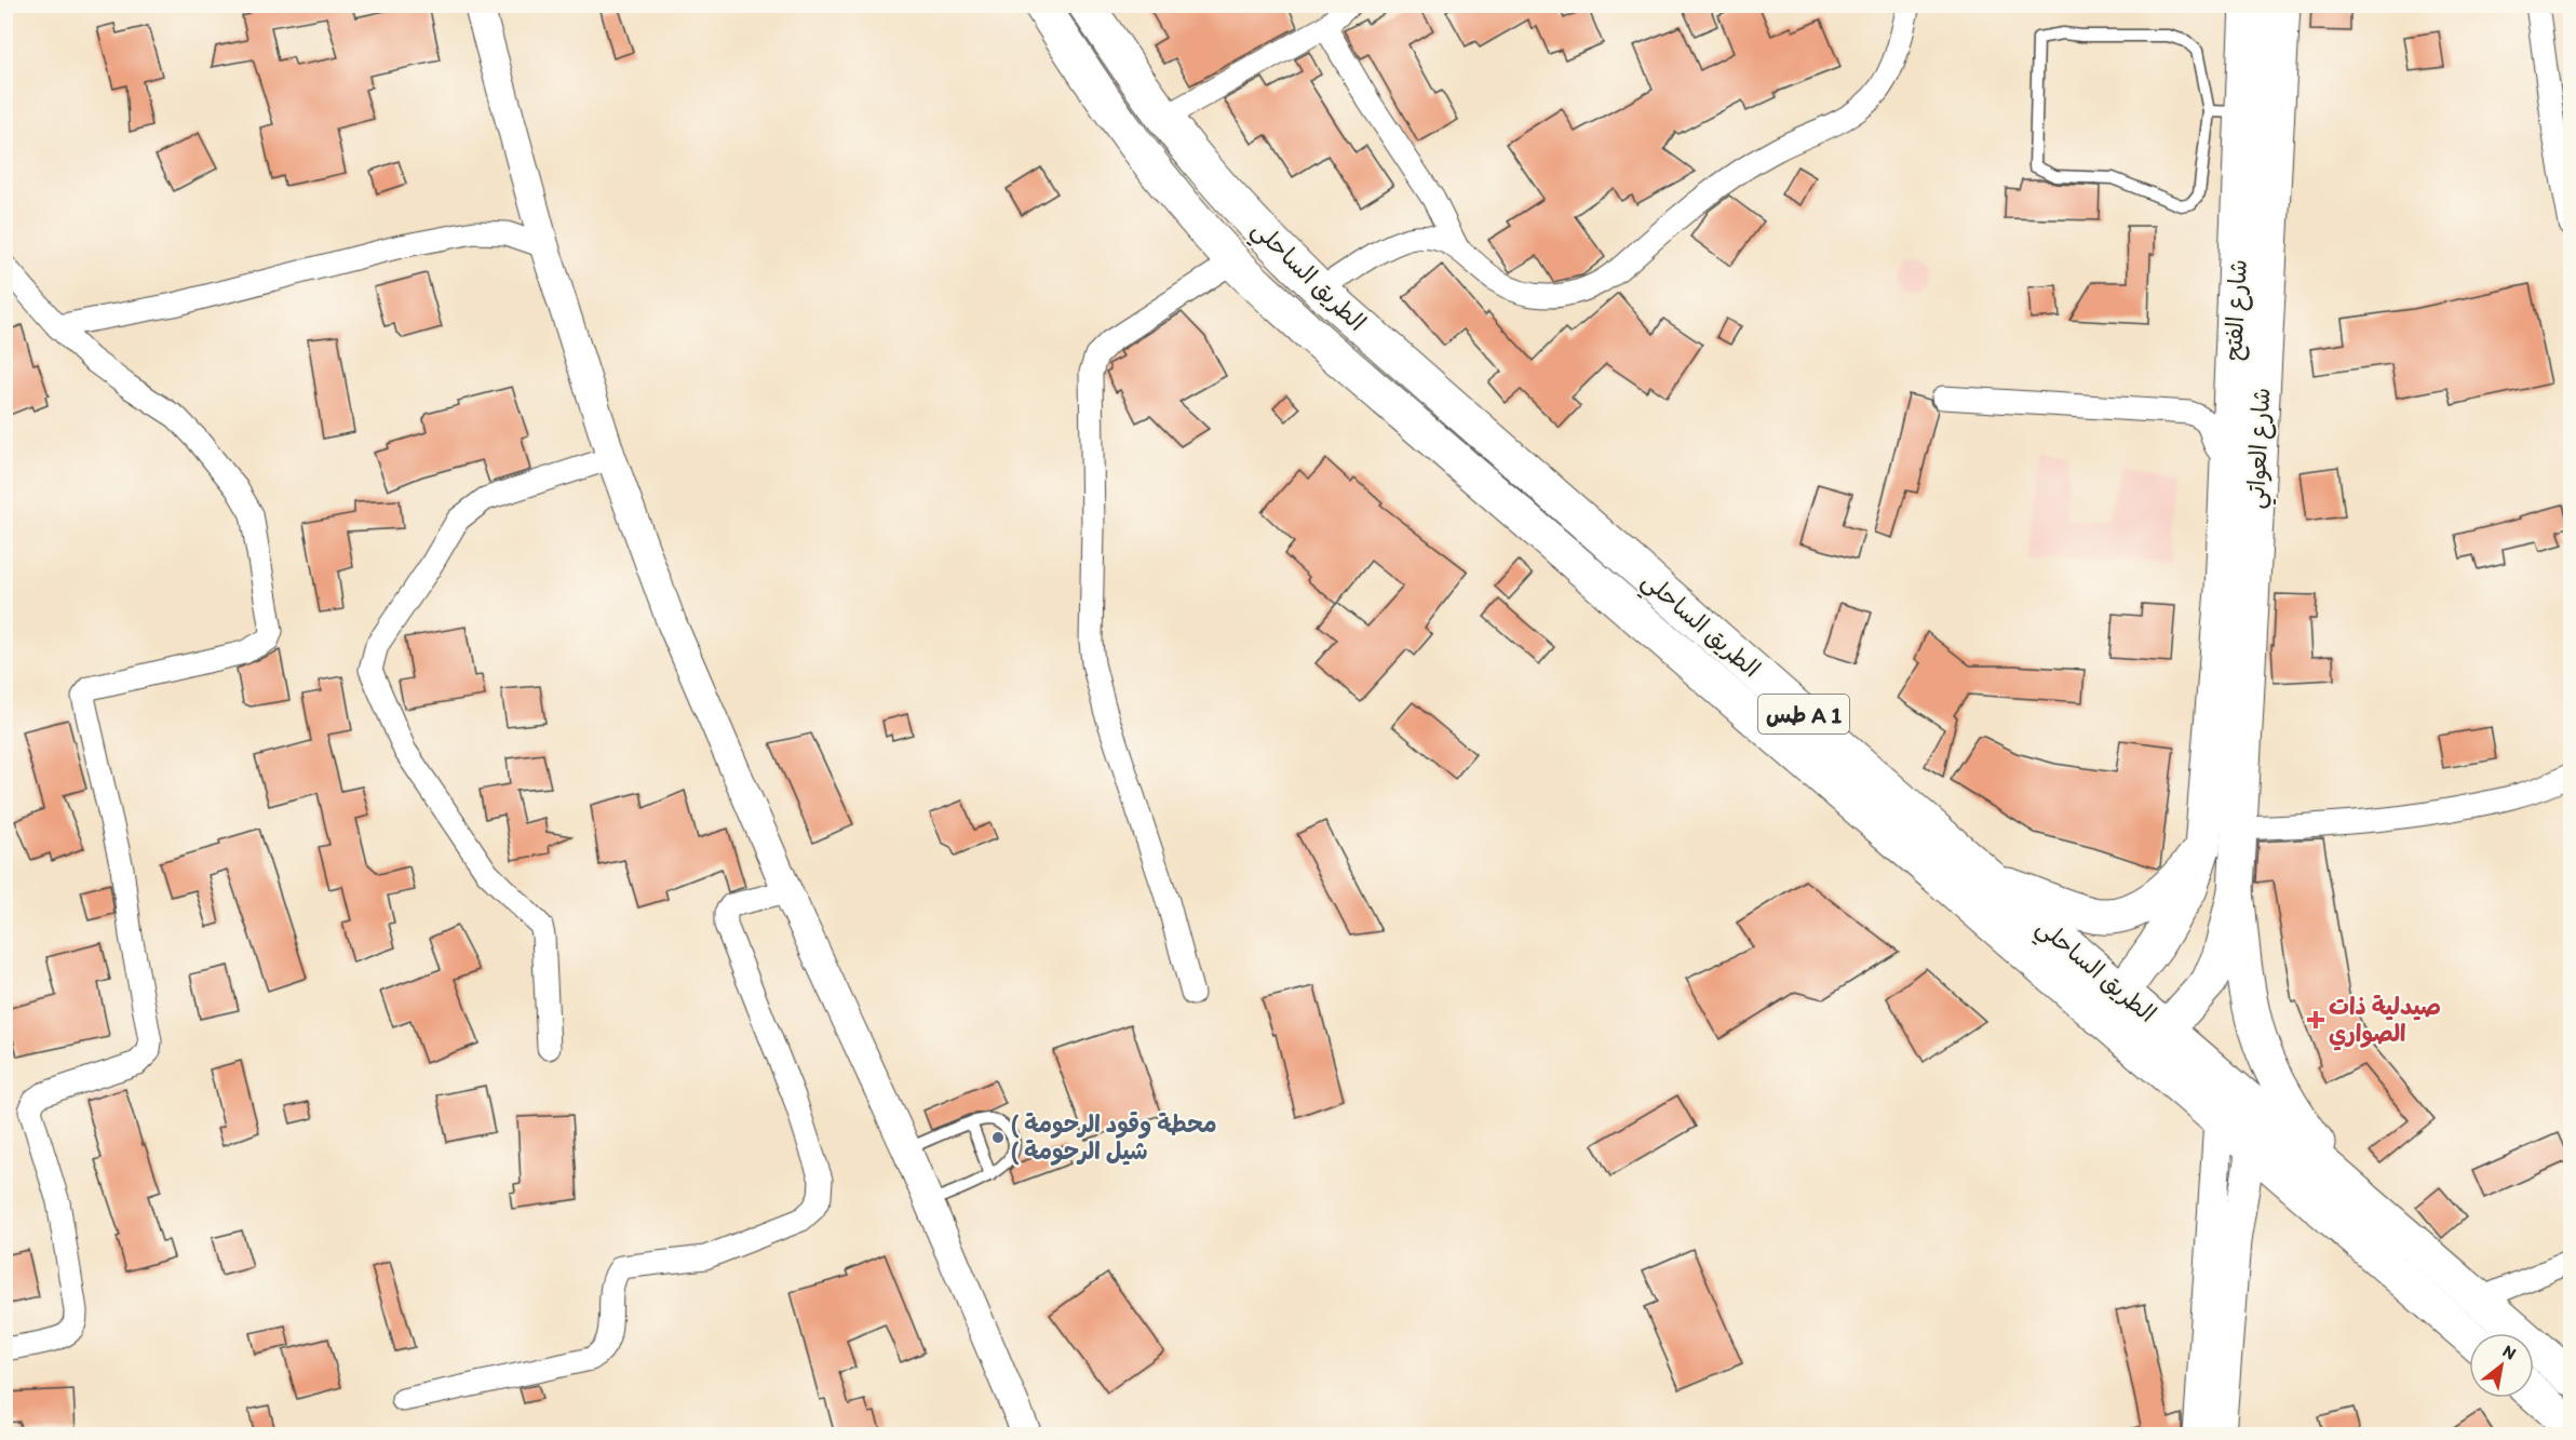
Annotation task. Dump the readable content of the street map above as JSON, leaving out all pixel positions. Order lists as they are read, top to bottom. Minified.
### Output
{"streets":{"main road":["الطريق الساحلي","شارع الفتح","شارع العواتي","طس A 1"]},"crossings":[["الطريق الساحلي","شارع الفتح"],["شارع الفتح","شارع العواتي"]],"places":{"health":["صيدلية ذات الصواري"],"other":["( محطة وقود الرحومة ( شيل الرحومة"]},"north":"top right"}
